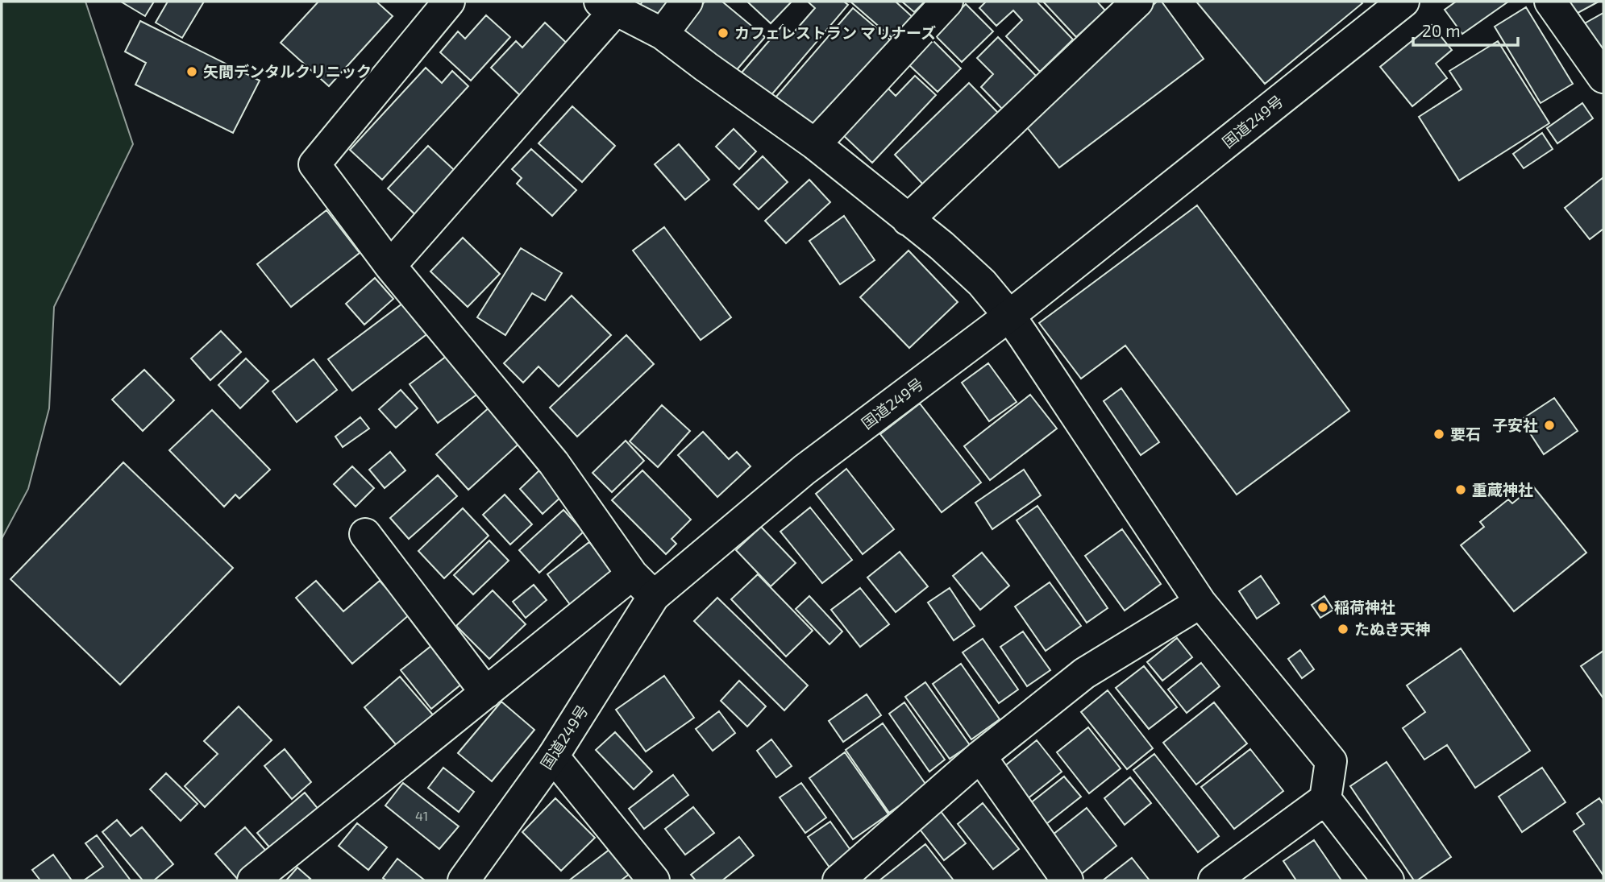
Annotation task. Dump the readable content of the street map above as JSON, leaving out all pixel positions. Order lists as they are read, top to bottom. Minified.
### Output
{"streets":{"main road":["国道249号"]},"places":["カフェレストラン マリナーズ","矢間デンタルクリニック","子安社","要石","重蔵神社","稲荷神社","たぬき天神"],"house_numbers":["41"],"scale_bar":"20 m"}
